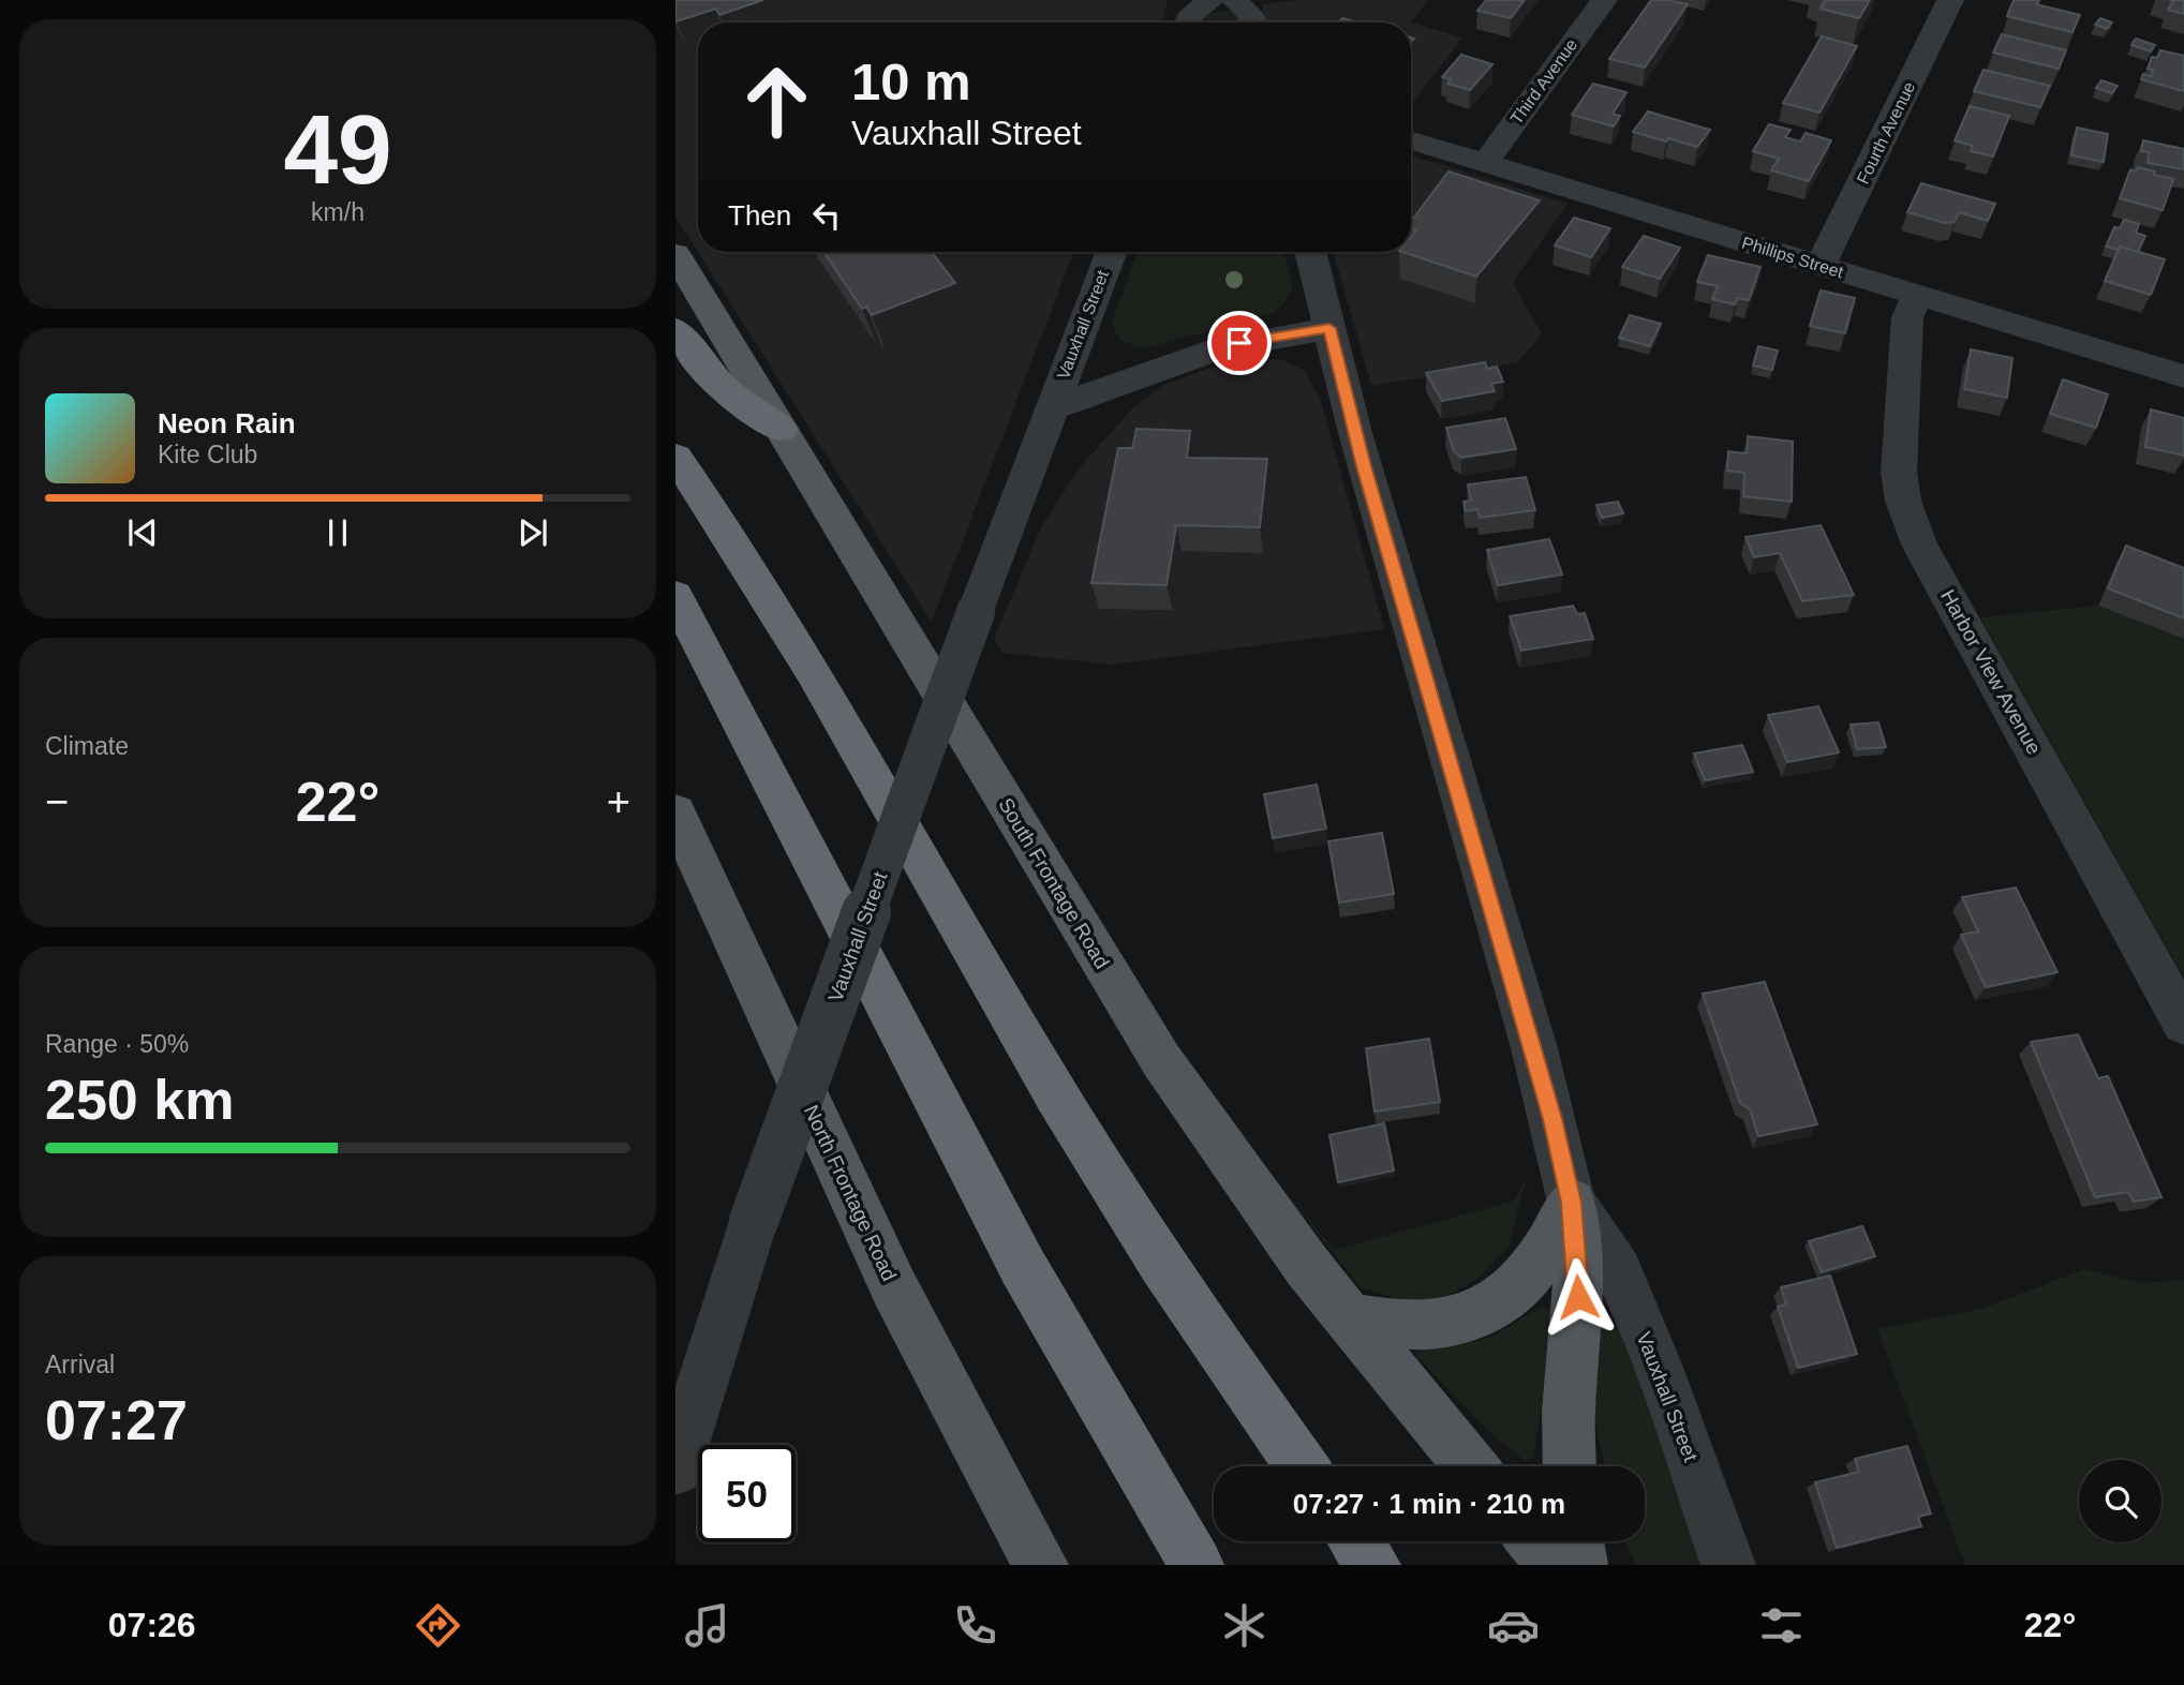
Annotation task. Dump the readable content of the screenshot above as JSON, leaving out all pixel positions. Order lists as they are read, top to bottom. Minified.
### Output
{"streets":{"main road":["South Frontage Road","North Frontage Road"],"street":["Third Avenue","Fourth Avenue","Phillips Street","Vauxhall Street","Harbor View Avenue"]},"crossings":[["Third Avenue","Phillips Street"],["Fourth Avenue","Phillips Street"],["Phillips Street","Harbor View Avenue"]],"page":{"tile":[["49","km/h"],"Climate",["Range · 50%","250 km"],["Arrival","07:27"]],"turn":["10 m","Vauxhall Street"],"then":"Then","song":["Neon Rain","Kite Club"],"heat":["−","22°","+"],"limit":"50","trip":"07:27 · 1 min · 210 m","tabs":["07:26","22°"]}}
